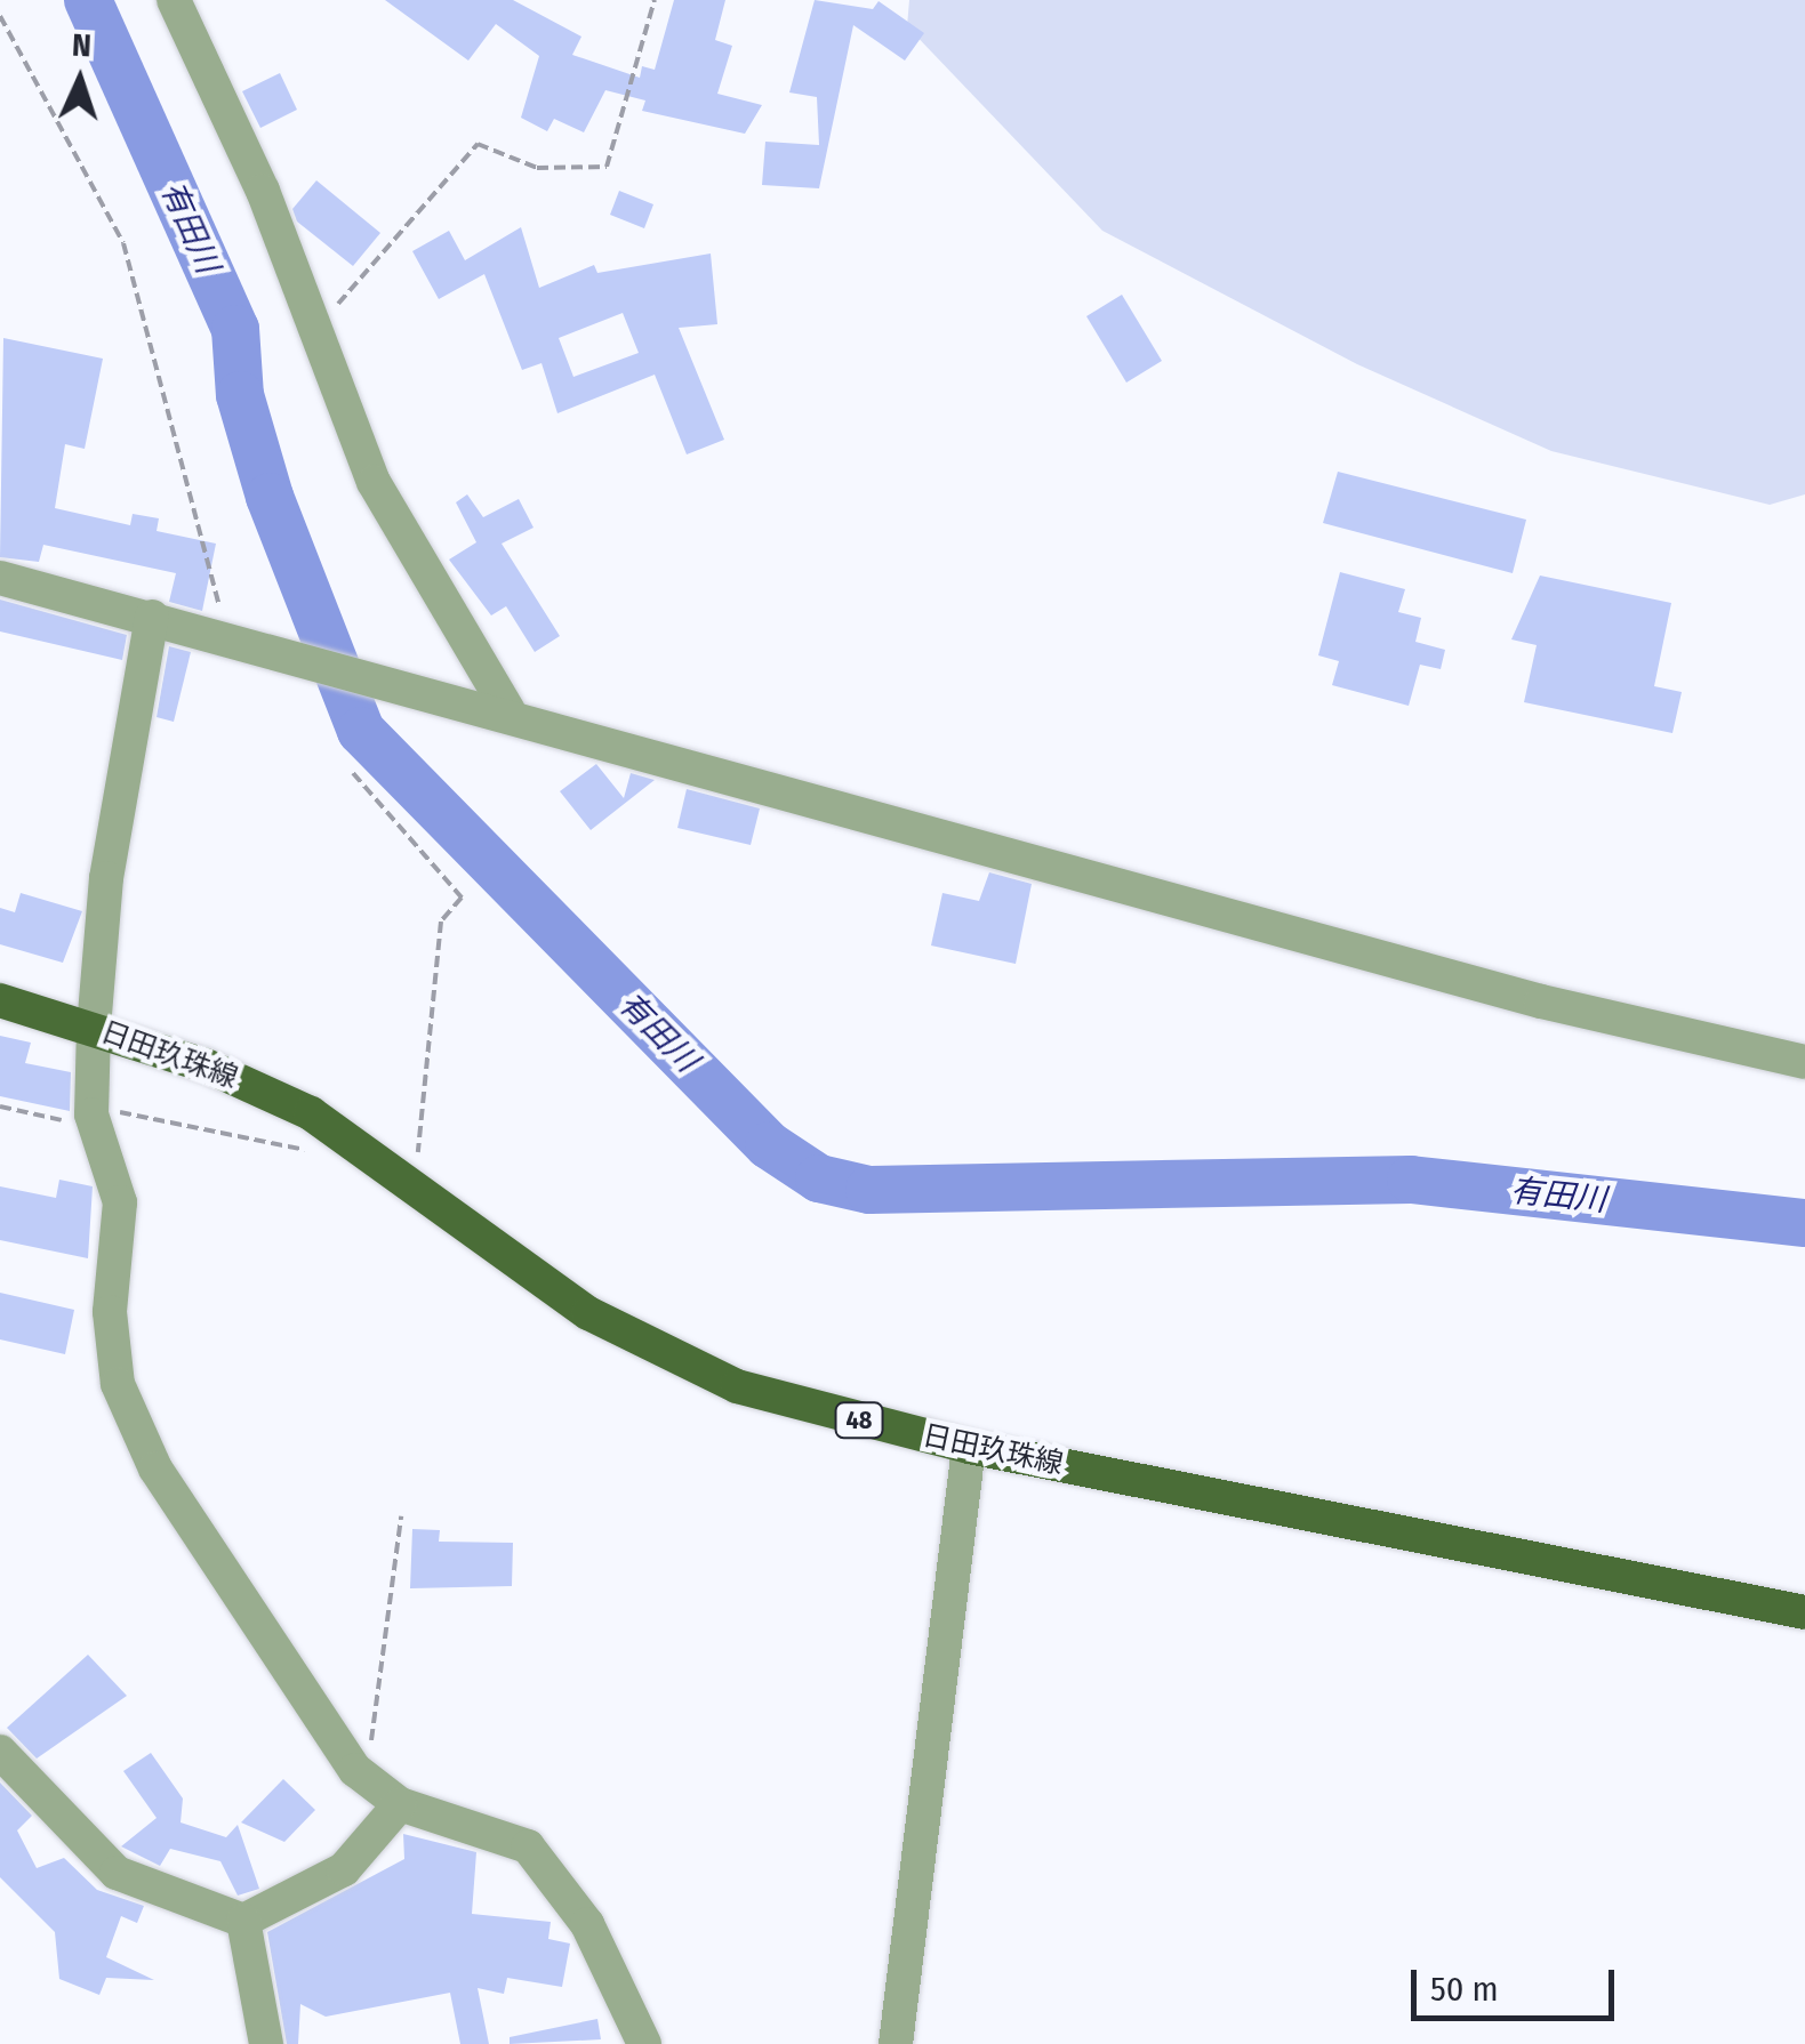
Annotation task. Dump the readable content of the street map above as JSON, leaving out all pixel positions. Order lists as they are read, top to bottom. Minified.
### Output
{"streets":{"main road":["日田玖珠線","48"]},"water":["有田川"],"scale_bar":"50 m","north":"top"}
